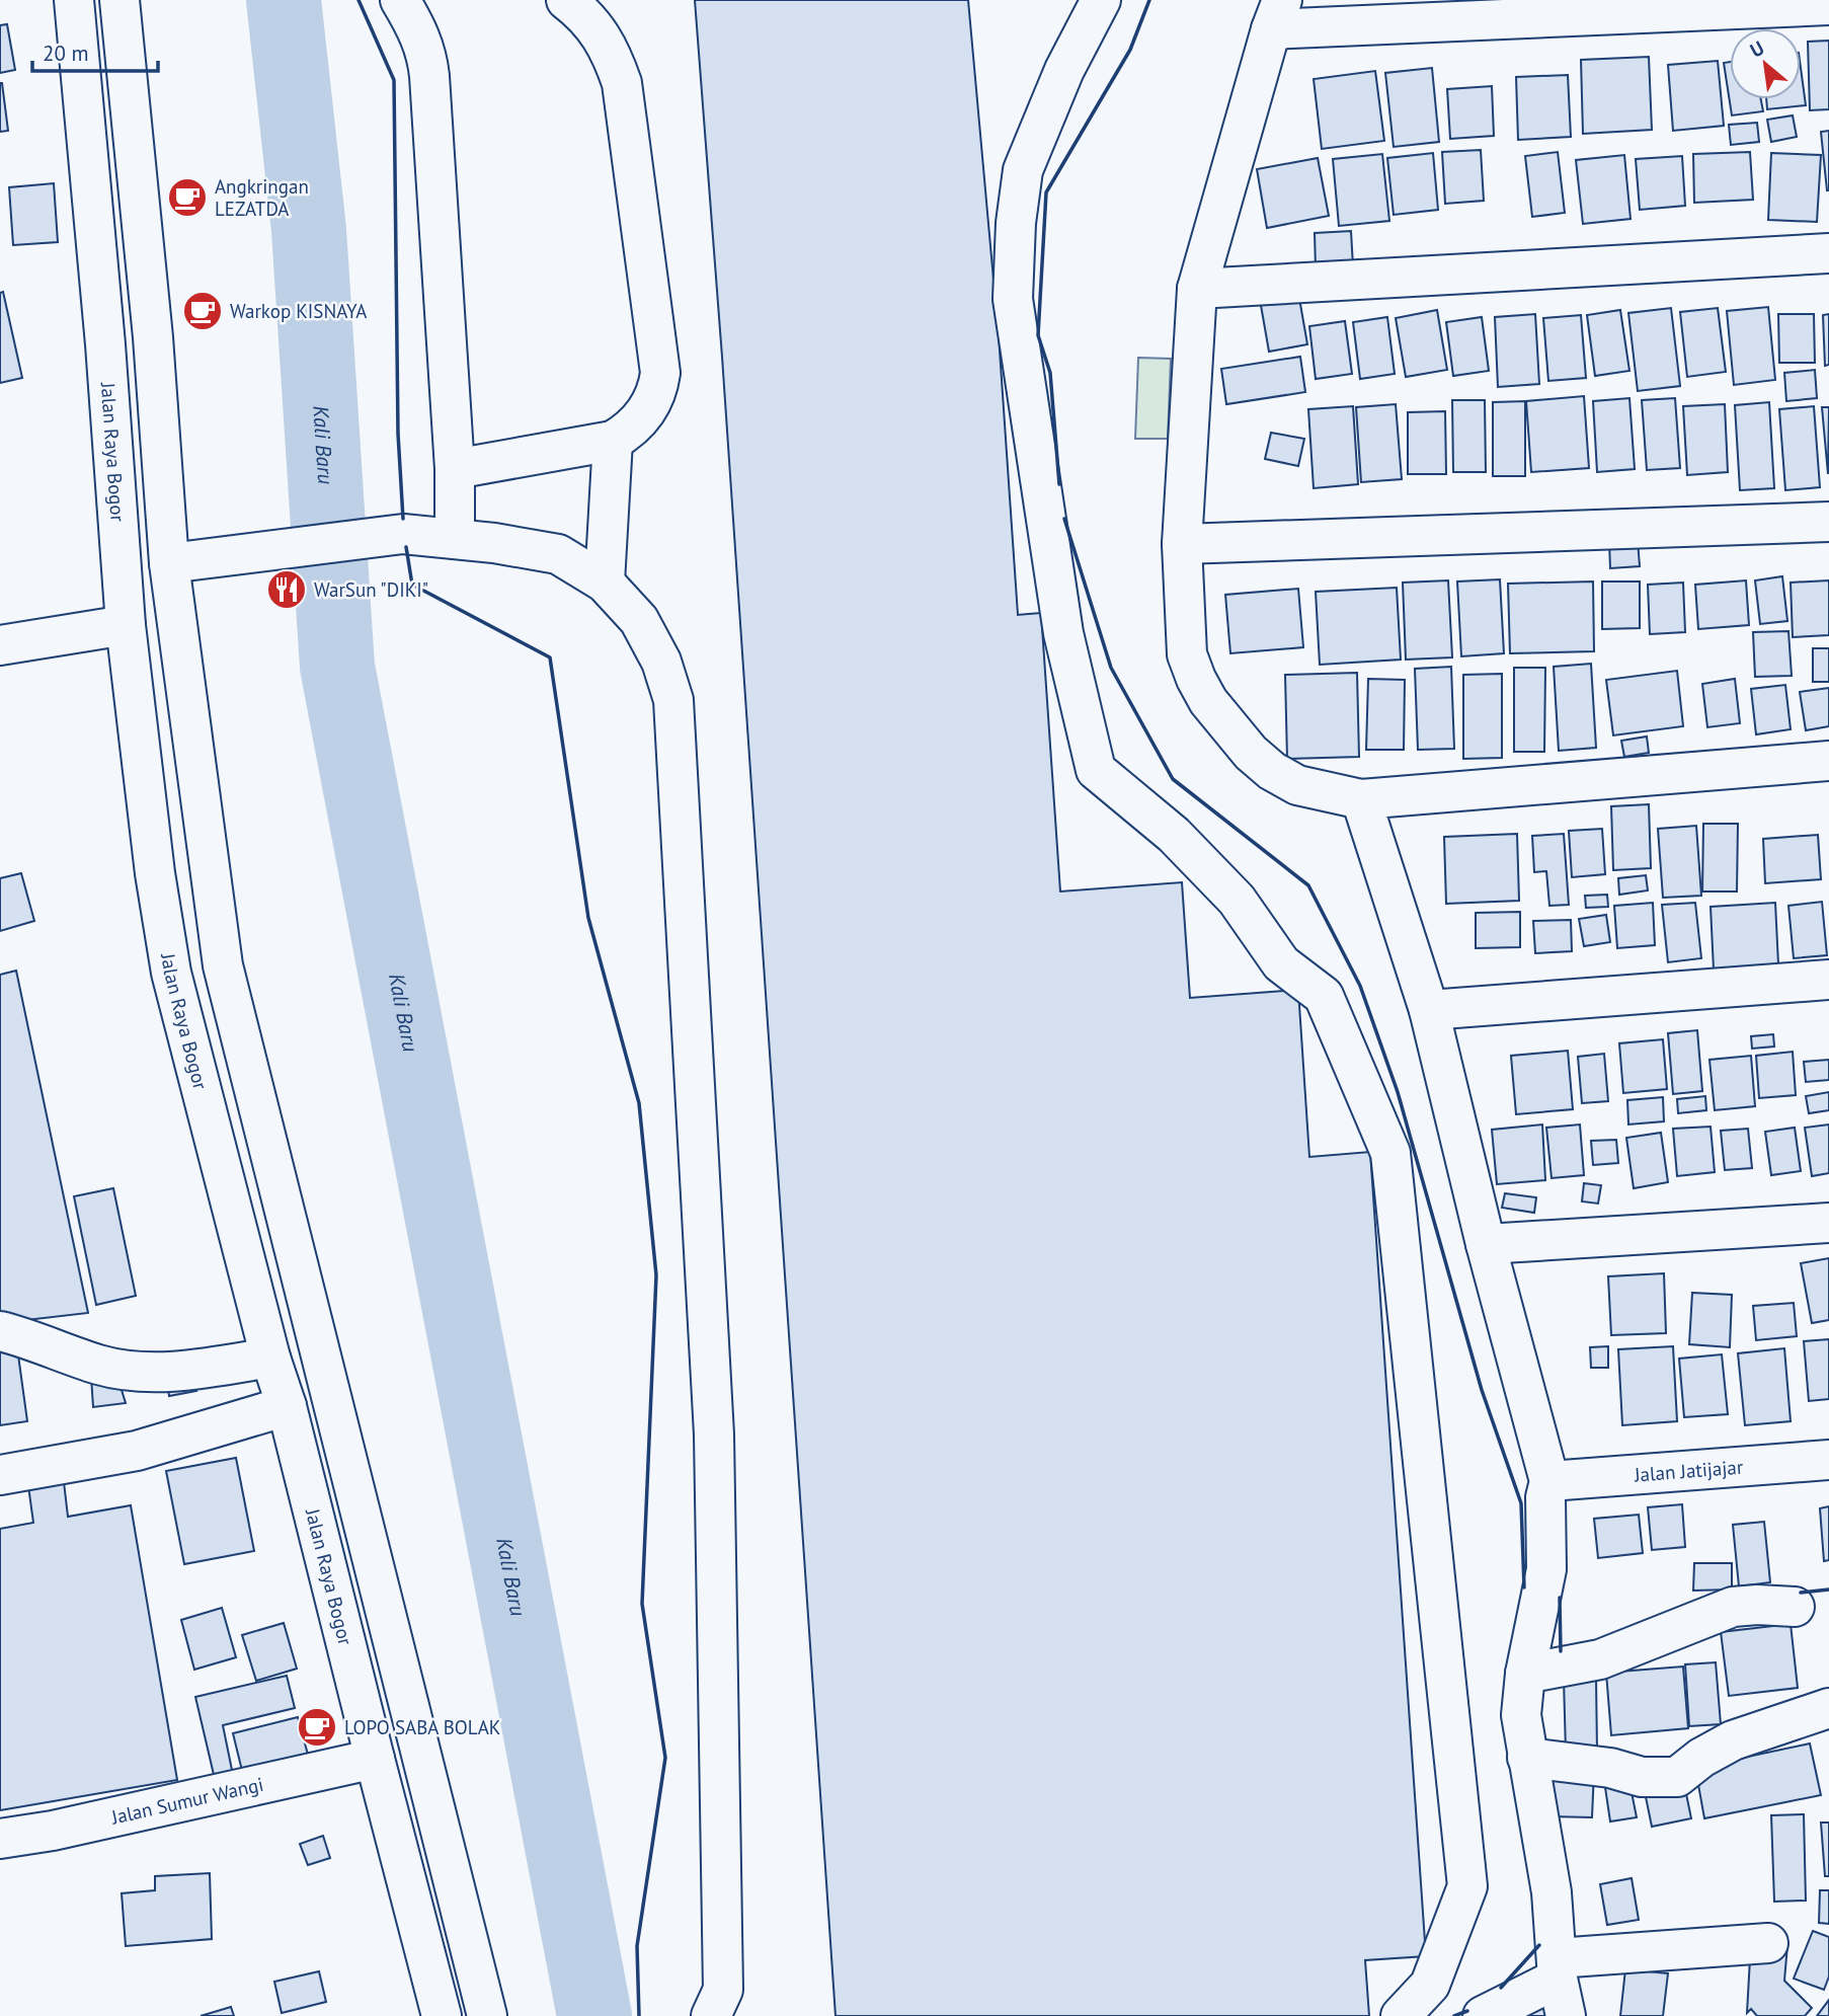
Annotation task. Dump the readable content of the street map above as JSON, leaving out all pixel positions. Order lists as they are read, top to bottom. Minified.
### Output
{"streets":{"main road":["Jalan Raya Bogor","Jalan Jatijajar","Jalan Sumur Wangi"]},"crossings":[["Jalan Raya Bogor","Jalan Sumur Wangi"]],"water":["Kali Baru"],"places":{"cafe":["Angkringan LEZATDA","Warkop KISNAYA","LOPO SABA BOLAK"],"restaurant":["WarSun \"DIKI\""]},"scale_bar":"20 m","north":"top left"}
